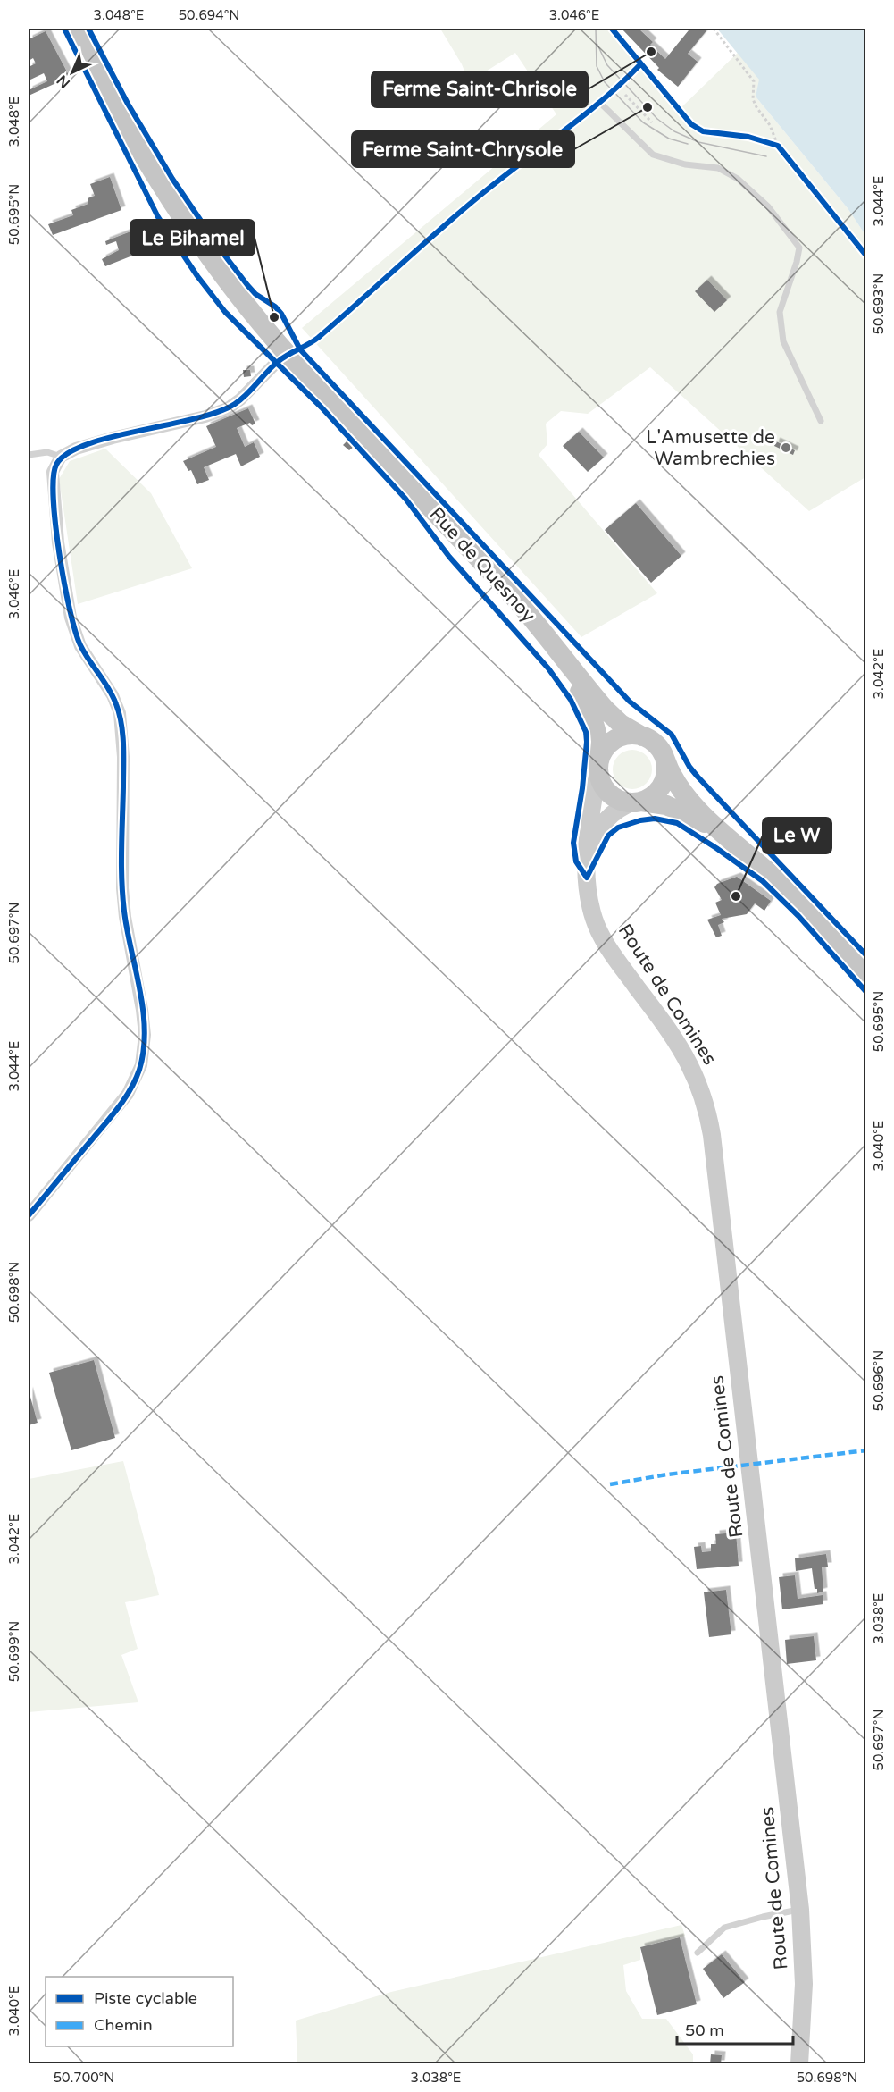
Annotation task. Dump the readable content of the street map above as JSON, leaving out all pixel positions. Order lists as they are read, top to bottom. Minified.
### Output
{"streets":{"main road":["Rue de Quesnoy"],"street":["Route de Comines"]},"crossings":[["Rue de Quesnoy","Route de Comines"]],"places":["Ferme Saint-Chrisole","Ferme Saint-Chrysole","Le Bihamel","L'Amusette de Wambrechies","Le W"],"legend":["Piste cyclable","Chemin"],"scale_bar":"50 m","north":"bottom left","coordinates":["3.048°E","50.694°N","3.046°E","3.044°E","50.695°N","50.693°N","3.042°E","50.697°N","3.040°E","50.698°N","50.696°N","3.038°E","50.699°N","50.700°N"]}
